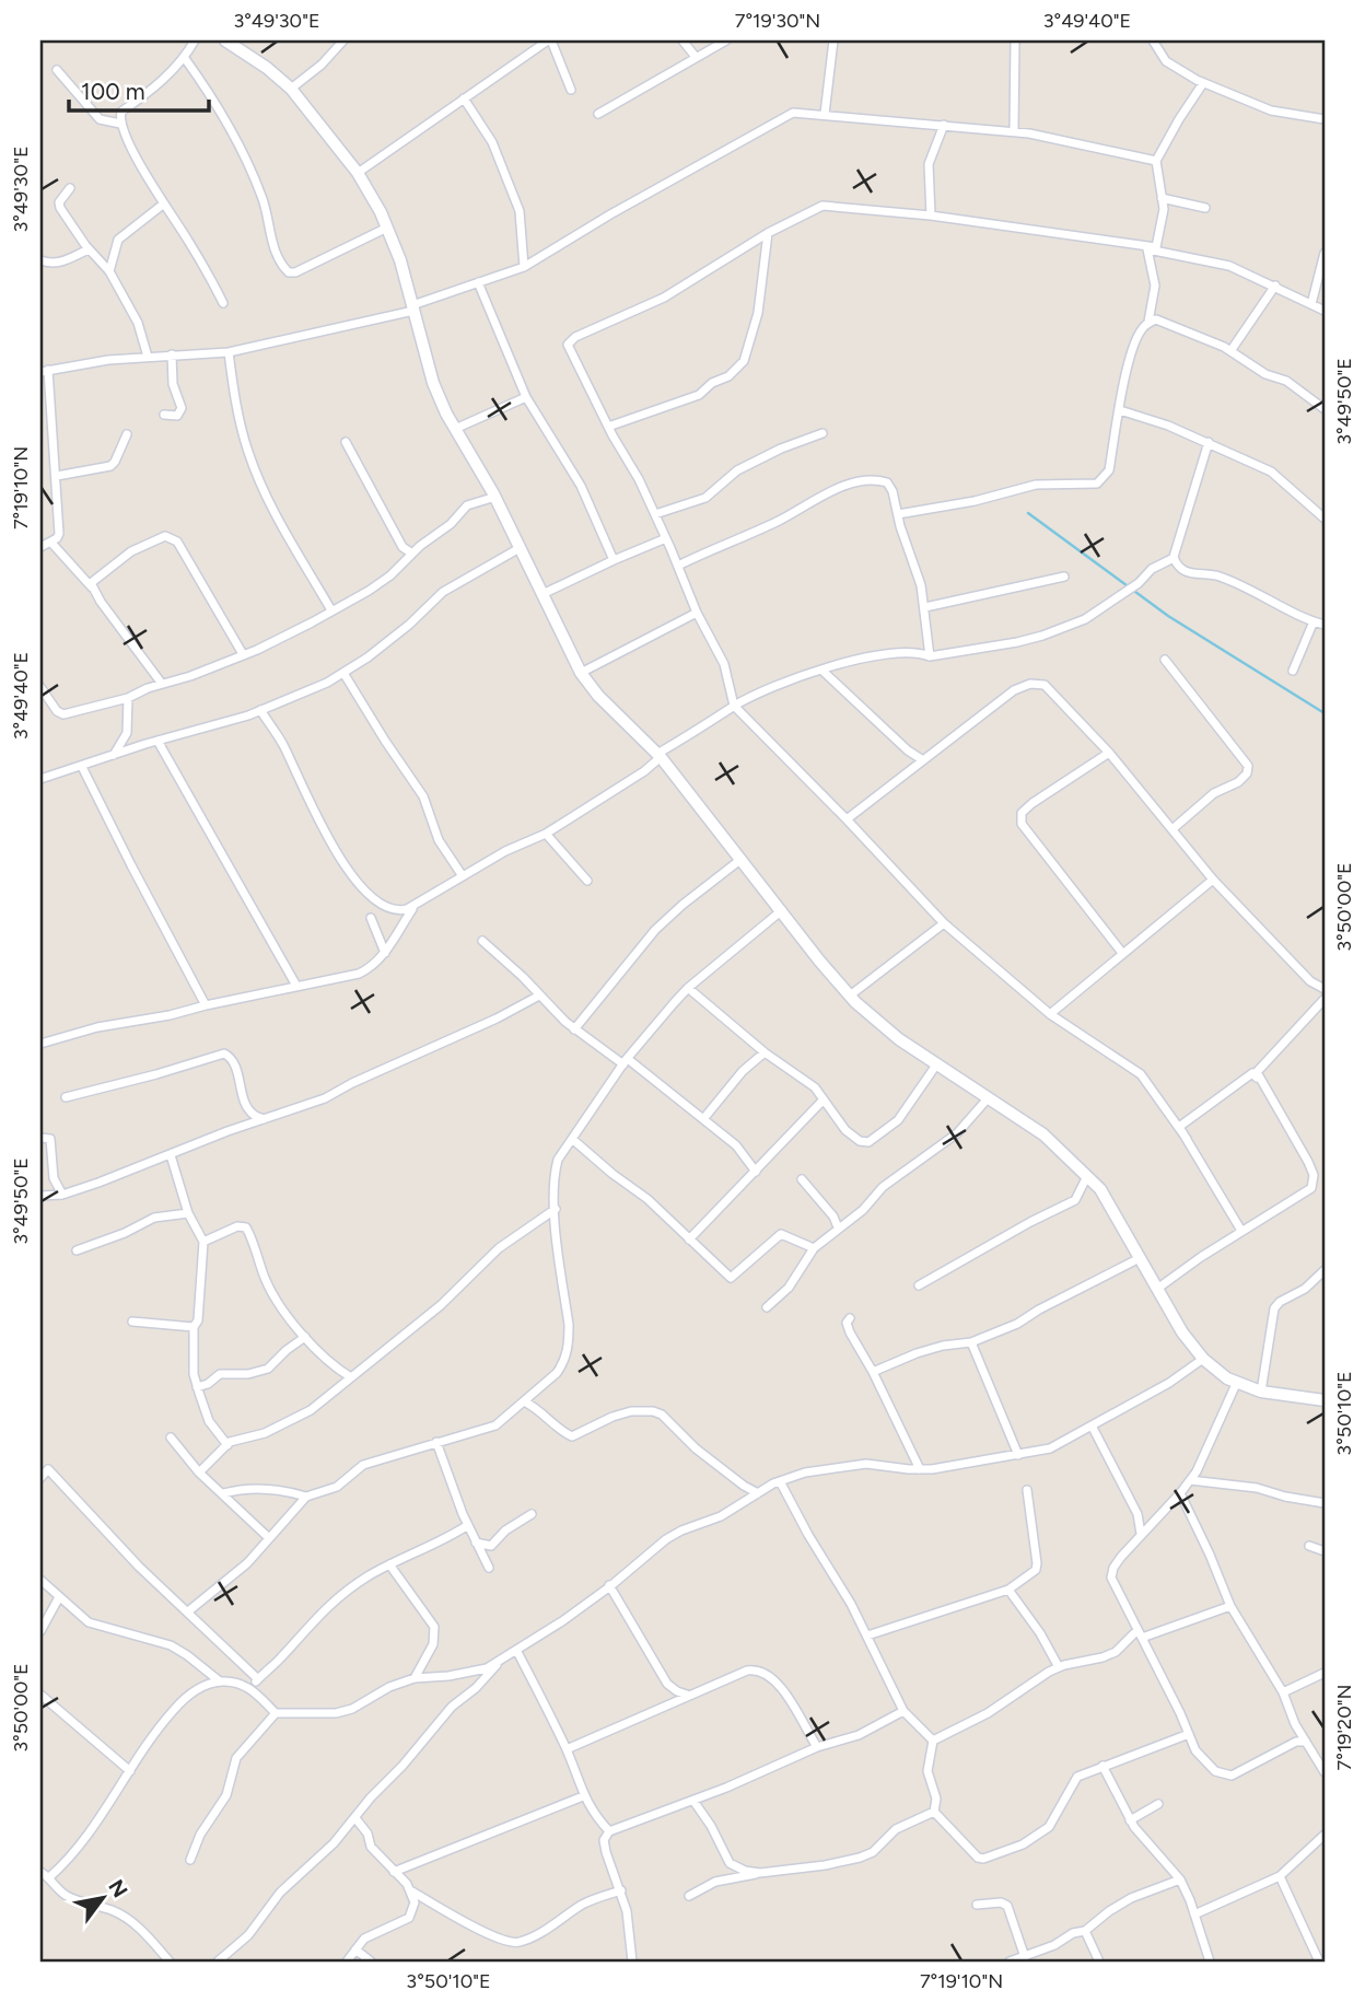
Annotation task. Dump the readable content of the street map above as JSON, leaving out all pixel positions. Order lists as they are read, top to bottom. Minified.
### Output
{"scale_bar":"100 m","north":"top right","coordinates":["3°49'30\"E","7°19'30\"N","3°49'40\"E","3°49'50\"E","7°19'10\"N","3°50'00\"E","3°50'10\"E","7°19'20\"N"]}
